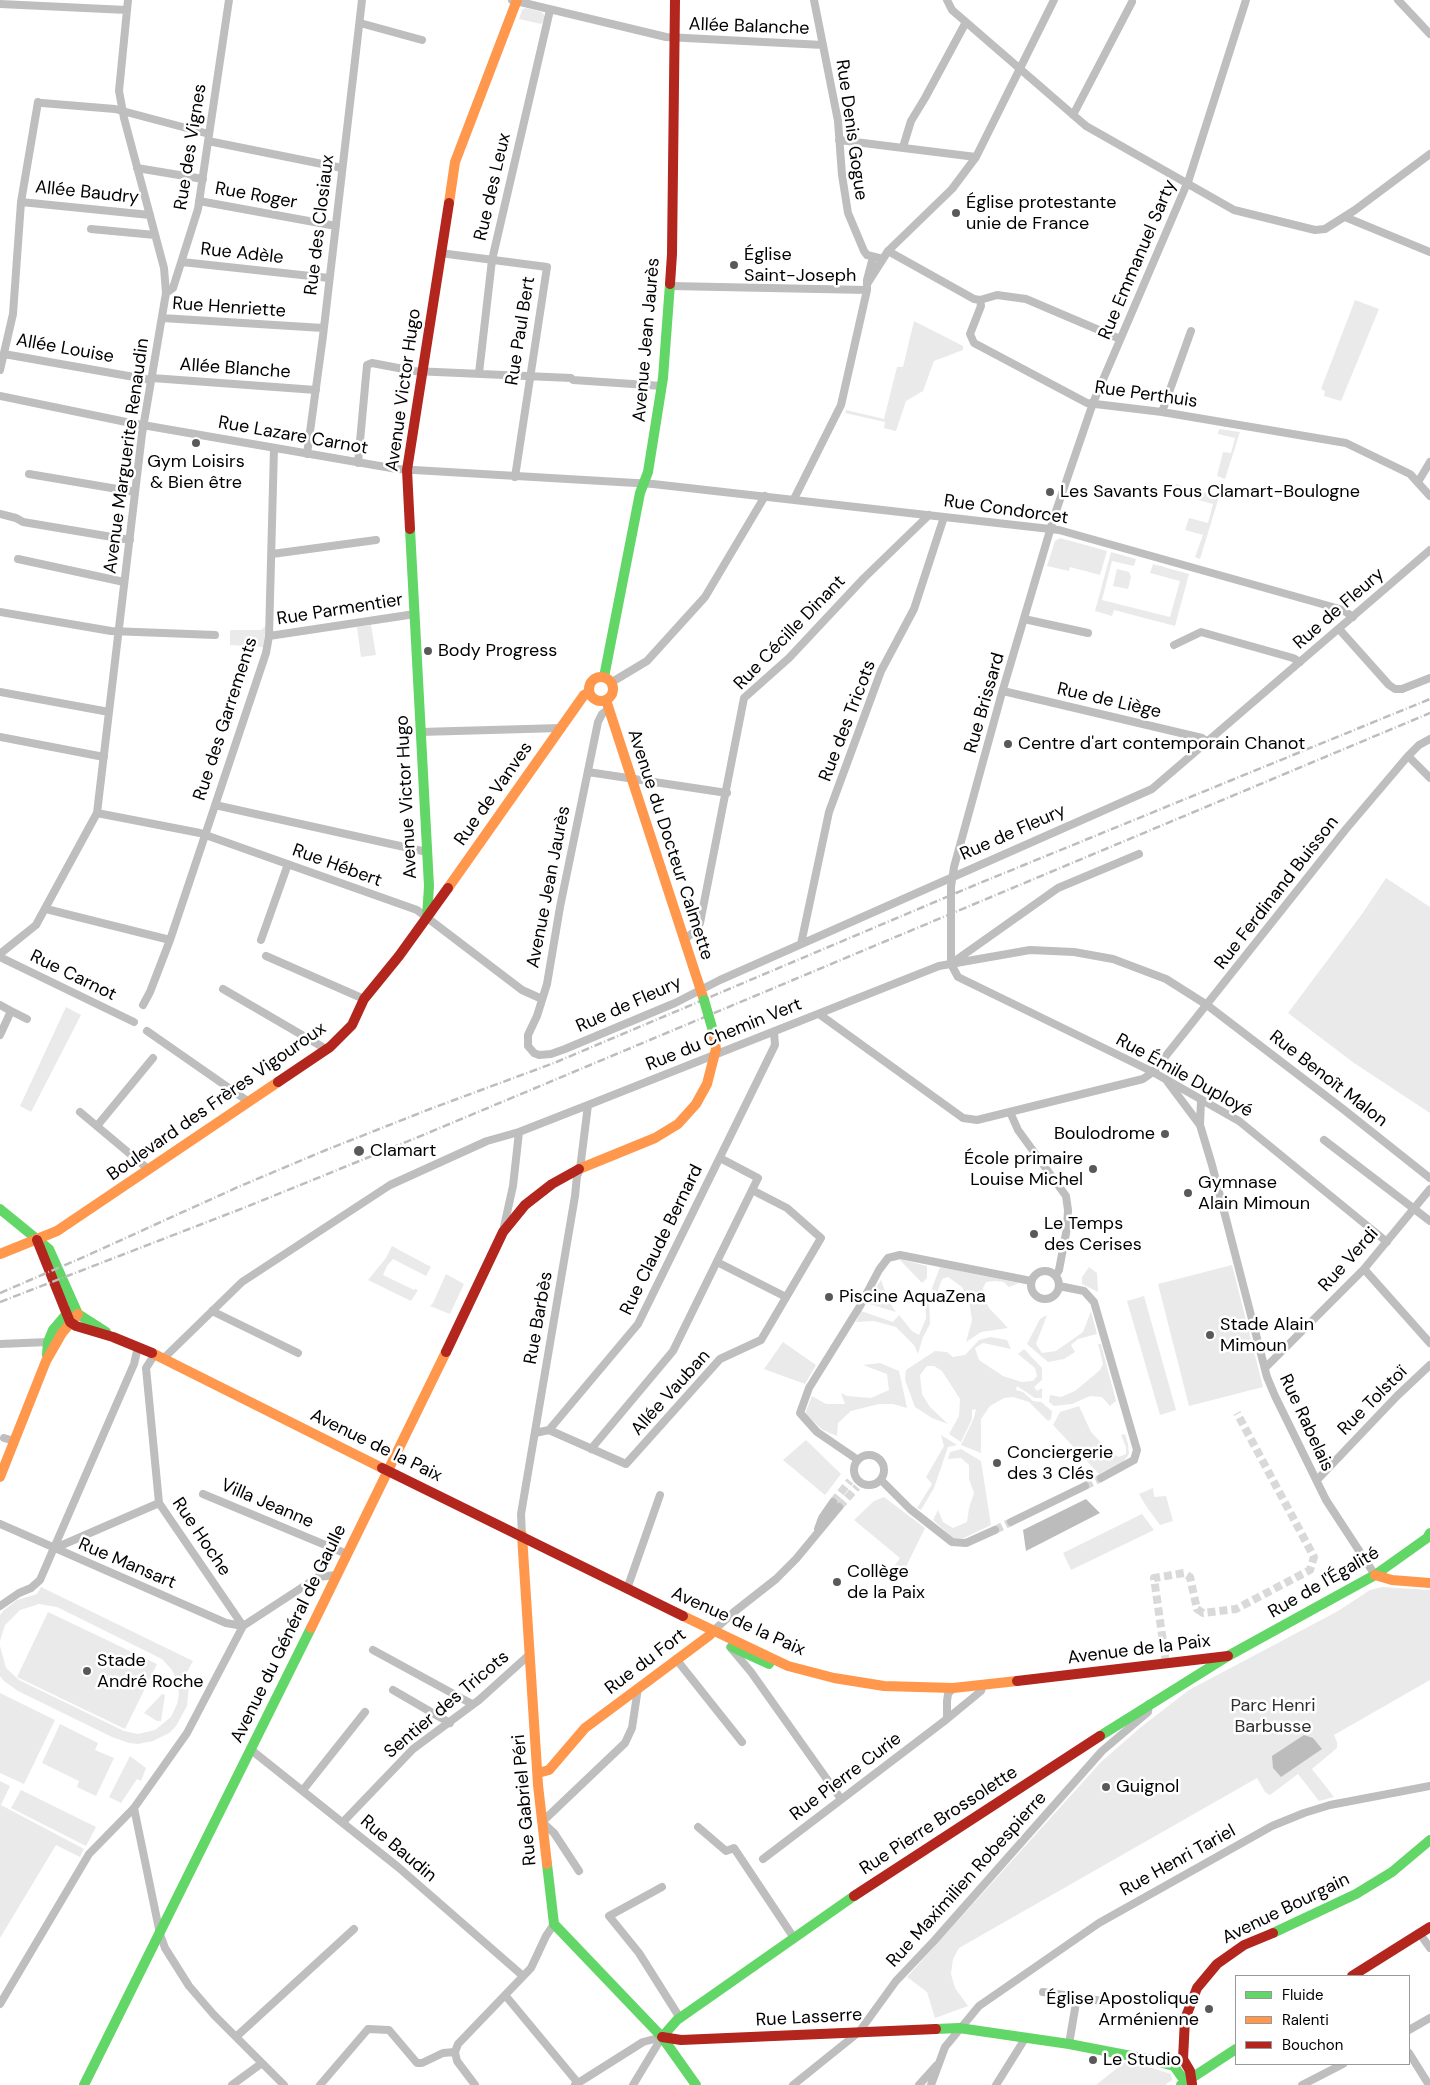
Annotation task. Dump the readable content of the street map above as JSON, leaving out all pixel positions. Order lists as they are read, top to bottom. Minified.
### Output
{"streets":{"main road":["Avenue Jean Jaurès","Avenue Victor Hugo","Rue de Vanves","Avenue du Docteur Calmette","Boulevard des Frères Vigouroux","Avenue de la Paix","Rue de l'Égalité","Avenue du Général de Gaulle","Rue du Fort","Rue Gabriel Péri","Rue Pierre Brossolette","Avenue Bourgain","Rue Lasserre"],"street":["Allée Balanche","Rue Denis Gogue","Rue des Vignes","Rue des Leux","Allée Baudry","Rue Roger","Rue des Closiaux","Rue Adèle","Rue Emmanuel Sarty","Rue Henriette","Rue Paul Bert","Allée Louise","Allée Blanche","Rue Perthuis","Rue Lazare Carnot","Avenue Marguerite Renaudin","Rue Condorcet","Rue de Fleury","Rue Parmentier","Rue Cécille Dinant","Rue de Liège","Rue Brissard","Rue des Garrements","Rue des Tricots","Rue Hébert","Rue Ferdinand Buisson","Rue Carnot","Rue du Chemin Vert","Rue Émile Duployé","Rue Benoît Malon","Rue Claude Bernard","Rue Verdi","Rue Barbès","Allée Vauban","Rue Tolstoï","Rue Rabelais","Villa Jeanne","Rue Hoche","Rue Mansart","Sentier des Tricots","Rue Pierre Curie","Rue Baudin","Rue Henri Tariel","Rue Maximilien Robespierre"]},"crossings":[["Allée Balanche","Rue Denis Gogue"],["Allée Balanche","Rue des Leux"],["Allée Balanche","Avenue Jean Jaurès"],["Allée Balanche","Avenue Victor Hugo"],["Rue des Vignes","Rue Roger"],["Rue des Vignes","Rue Adèle"],["Rue des Vignes","Avenue Marguerite Renaudin"],["Rue des Leux","Rue Paul Bert"],["Allée Baudry","Avenue Marguerite Renaudin"],["Rue Roger","Rue des Closiaux"],["Rue des Closiaux","Rue Adèle"],["Rue des Closiaux","Rue Henriette"],["Rue des Closiaux","Allée Blanche"],["Rue des Closiaux","Rue Lazare Carnot"],["Rue Emmanuel Sarty","Rue Perthuis"],["Rue Emmanuel Sarty","Rue Condorcet"],["Rue Emmanuel Sarty","Rue Brissard"],["Rue Henriette","Avenue Marguerite Renaudin"],["Rue Paul Bert","Avenue Victor Hugo"],["Rue Paul Bert","Rue Lazare Carnot"],["Avenue Jean Jaurès","Rue Lazare Carnot"],["Avenue Jean Jaurès","Rue Condorcet"],["Avenue Jean Jaurès","Rue de Fleury"],["Avenue Jean Jaurès","Rue de Vanves"],["Avenue Jean Jaurès","Avenue du Docteur Calmette"],["Avenue Jean Jaurès","Rue Hébert"],["Allée Louise","Allée Blanche"],["Allée Louise","Avenue Marguerite Renaudin"],["Allée Blanche","Avenue Marguerite Renaudin"],["Avenue Victor Hugo","Rue Lazare Carnot"],["Avenue Victor Hugo","Rue Parmentier"],["Avenue Victor Hugo","Rue de Vanves"],["Avenue Victor Hugo","Rue Hébert"],["Avenue Victor Hugo","Boulevard des Frères Vigouroux"],["Rue Lazare Carnot","Avenue Marguerite Renaudin"],["Rue Lazare Carnot","Rue Condorcet"],["Rue Lazare Carnot","Rue des Garrements"],["Avenue Marguerite Renaudin","Rue Hébert"],["Avenue Marguerite Renaudin","Rue Carnot"],["Rue Condorcet","Rue de Fleury"],["Rue Condorcet","Rue Cécille Dinant"],["Rue Condorcet","Rue Brissard"],["Rue Condorcet","Rue des Tricots"],["Rue de Fleury","Rue de Liège"],["Rue de Fleury","Rue Brissard"],["Rue de Fleury","Rue des Tricots"],["Rue de Fleury","Avenue du Docteur Calmette"],["Rue Parmentier","Rue des Garrements"],["Rue Cécille Dinant","Avenue du Docteur Calmette"],["Rue de Liège","Rue Brissard"],["Rue Brissard","Rue du Chemin Vert"],["Rue Brissard","Rue Émile Duployé"],["Rue des Garrements","Rue Hébert"],["Rue de Vanves","Avenue du Docteur Calmette"],["Rue de Vanves","Rue Hébert"],["Rue de Vanves","Boulevard des Frères Vigouroux"],["Avenue du Docteur Calmette","Rue du Chemin Vert"],["Rue Hébert","Boulevard des Frères Vigouroux"],["Rue Ferdinand Buisson","Rue Émile Duployé"],["Rue Ferdinand Buisson","Rue Benoît Malon"],["Rue du Chemin Vert","Rue Émile Duployé"],["Rue du Chemin Vert","Rue Benoît Malon"],["Rue du Chemin Vert","Rue Claude Bernard"],["Rue du Chemin Vert","Rue Barbès"],["Rue du Chemin Vert","Avenue de la Paix"],["Rue du Chemin Vert","Avenue du Général de Gaulle"],["Rue Émile Duployé","Rue Verdi"],["Rue Claude Bernard","Allée Vauban"],["Rue Verdi","Rue Rabelais"],["Rue Barbès","Avenue de la Paix"],["Rue Barbès","Rue Gabriel Péri"],["Rue Tolstoï","Rue Rabelais"],["Rue Rabelais","Rue de l'Égalité"],["Avenue de la Paix","Rue de l'Égalité"],["Avenue de la Paix","Avenue du Général de Gaulle"],["Avenue de la Paix","Rue du Fort"],["Avenue de la Paix","Rue Pierre Curie"],["Avenue de la Paix","Rue Gabriel Péri"],["Avenue de la Paix","Rue Pierre Brossolette"],["Villa Jeanne","Avenue du Général de Gaulle"],["Rue Hoche","Rue Mansart"],["Rue de l'Égalité","Rue Pierre Brossolette"],["Avenue du Général de Gaulle","Rue Baudin"],["Rue du Fort","Rue Gabriel Péri"],["Sentier des Tricots","Rue Gabriel Péri"],["Sentier des Tricots","Rue Baudin"],["Rue Pierre Brossolette","Rue Maximilien Robespierre"],["Rue Pierre Brossolette","Rue Lasserre"],["Rue Henri Tariel","Rue Lasserre"],["Rue Maximilien Robespierre","Rue Lasserre"]],"parks":["Parc Henri Barbusse"],"places":["Église protestante unie de France","Église Saint-Joseph","Gym Loisirs & Bien être","Les Savants Fous Clamart-Boulogne","Body Progress","Centre d'art contemporain Chanot","Boulodrome","Clamart","École primaire Louise Michel","Gymnase Alain Mimoun","Le Temps des Cerises","Piscine AquaZena","Stade Alain Mimoun","Conciergerie des 3 Clés","Collège de la Paix","Stade André Roche","Guignol","Église Apostolique Arménienne","Le Studio"],"legend":["Fluide","Ralenti","Bouchon"]}
